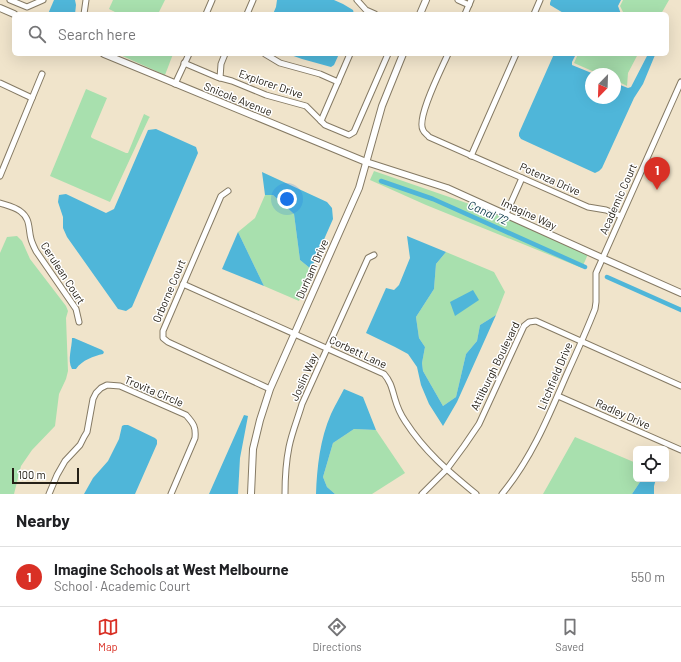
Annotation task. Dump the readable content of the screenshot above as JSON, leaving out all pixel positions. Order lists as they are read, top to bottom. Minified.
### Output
{"streets":{"street":["Explorer Drive","Snicole Avenue","Potenza Drive","Academic Court","Imagine Way","Durham Drive","Cerulean Court","Orborne Court","Corbett Lane","Attilburgh Boulevard","Litchfield Drive","Joslin Way","Trovita Circle","Radley Drive"]},"crossings":[["Snicole Avenue","Imagine Way"],["Snicole Avenue","Durham Drive"],["Potenza Drive","Academic Court"],["Academic Court","Imagine Way"],["Academic Court","Litchfield Drive"],["Imagine Way","Durham Drive"],["Imagine Way","Litchfield Drive"],["Durham Drive","Orborne Court"],["Durham Drive","Corbett Lane"],["Orborne Court","Corbett Lane"],["Corbett Lane","Attilburgh Boulevard"],["Corbett Lane","Joslin Way"],["Attilburgh Boulevard","Litchfield Drive"],["Litchfield Drive","Radley Drive"]],"water":["Canal 72"],"scale_bar":"100 m","north":"bottom left","page":{"search":"Search here","pins":"1","scale":"100 m","heading":"Nearby","list":[{"mark":"1","name":"Imagine Schools at West Melbourne","note":"School · Academic Court","value":"550 m"}],"nav":["Map","Directions","Saved"]}}
